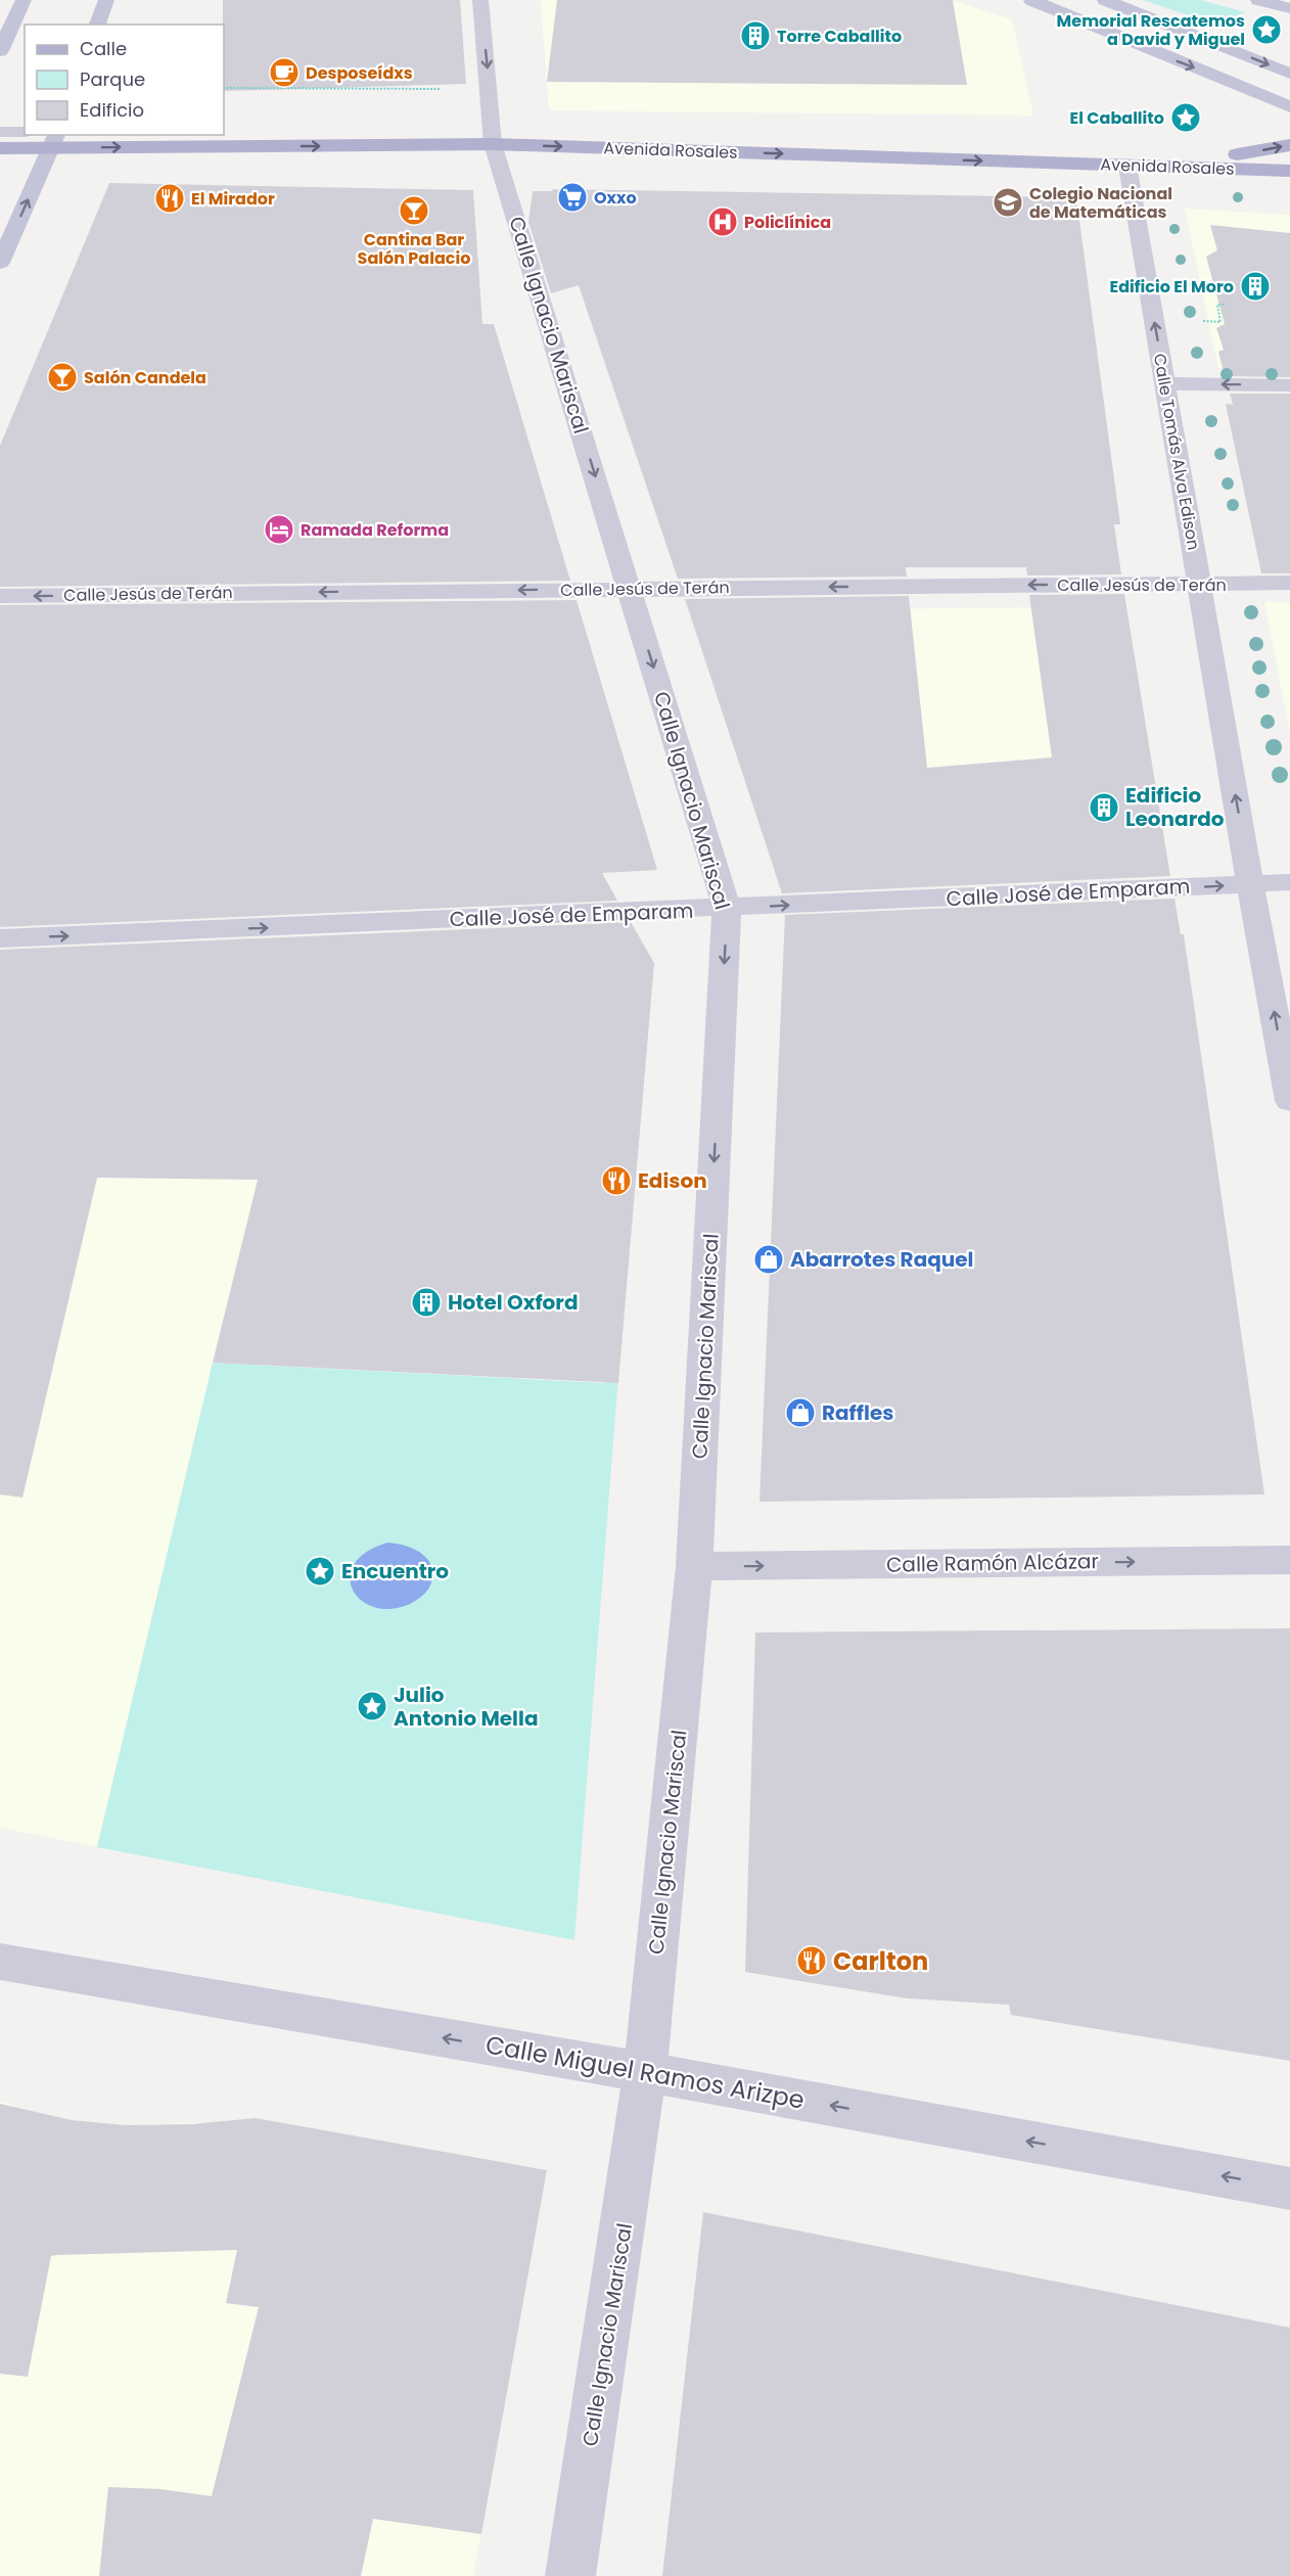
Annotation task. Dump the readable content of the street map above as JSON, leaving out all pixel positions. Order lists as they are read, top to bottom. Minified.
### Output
{"streets":{"main road":["Avenida Rosales"],"street":["Calle Ignacio Mariscal","Calle Tomás Alva Edison","Calle Jesús de Terán","Calle José de Emparam","Calle Ramón Alcázar","Calle Miguel Ramos Arizpe"]},"crossings":[["Avenida Rosales","Calle Ignacio Mariscal"],["Avenida Rosales","Calle Tomás Alva Edison"],["Calle Ignacio Mariscal","Calle Jesús de Terán"],["Calle Ignacio Mariscal","Calle José de Emparam"],["Calle Ignacio Mariscal","Calle Ramón Alcázar"],["Calle Ignacio Mariscal","Calle Miguel Ramos Arizpe"],["Calle Tomás Alva Edison","Calle Jesús de Terán"],["Calle Tomás Alva Edison","Calle José de Emparam"]],"one_way":["Avenida Rosales","Calle Ignacio Mariscal","Calle Tomás Alva Edison","Calle Jesús de Terán","Calle José de Emparam","Calle Ramón Alcázar","Calle Miguel Ramos Arizpe"],"places":{"place":["Memorial Rescatemos a David y Miguel","El Caballito","Encuentro","Julio Antonio Mella"],"building":["Torre Caballito","Edificio El Moro","Edificio Leonardo","Hotel Oxford"],"cafe":["Desposeídxs"],"supermarket":["Oxxo"],"restaurant":["El Mirador","Edison","Carlton"],"school or university":["Colegio Nacional de Matemáticas"],"bar":["Cantina Bar Salón Palacio","Salón Candela"],"hospital":["Policlínica"],"hotel":["Ramada Reforma"],"shop":["Abarrotes Raquel","Raffles"]},"legend":["Calle","Parque","Edificio"]}
